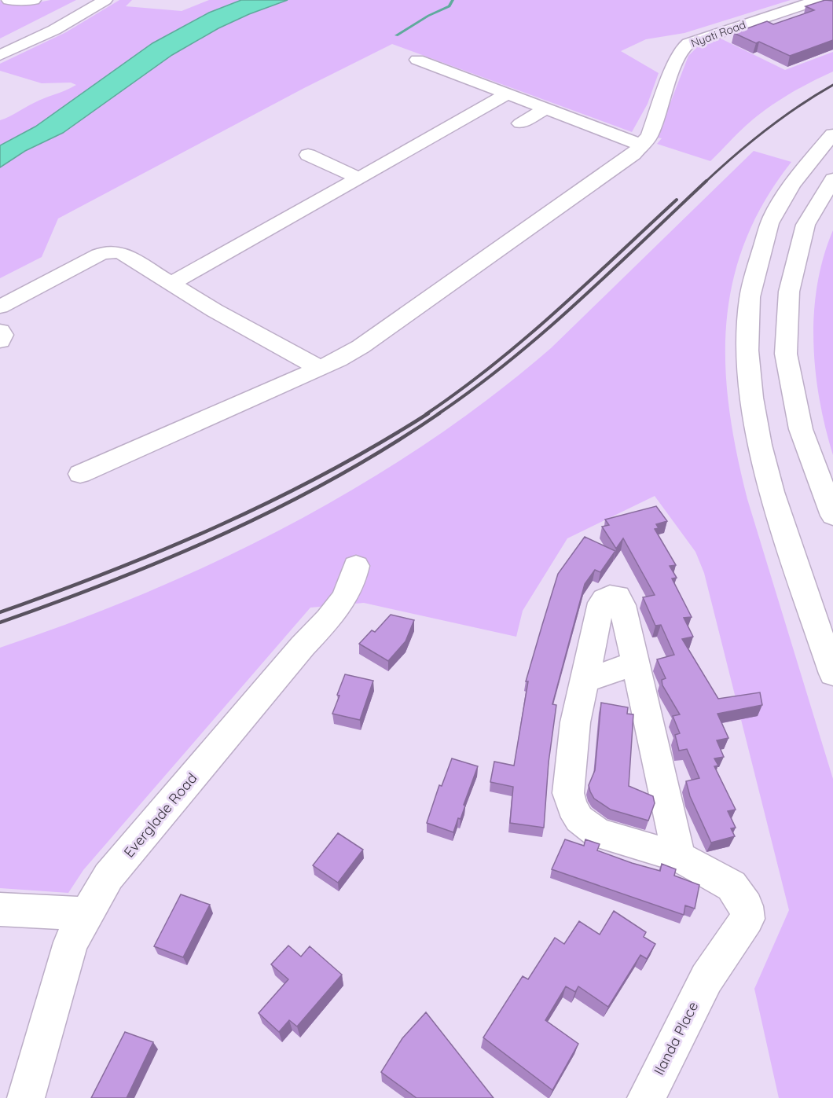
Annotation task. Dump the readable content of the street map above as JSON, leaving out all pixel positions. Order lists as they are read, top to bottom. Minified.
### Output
{"streets":{"main road":["Nyati Road","Everglade Road","Ilanda Place"]}}
